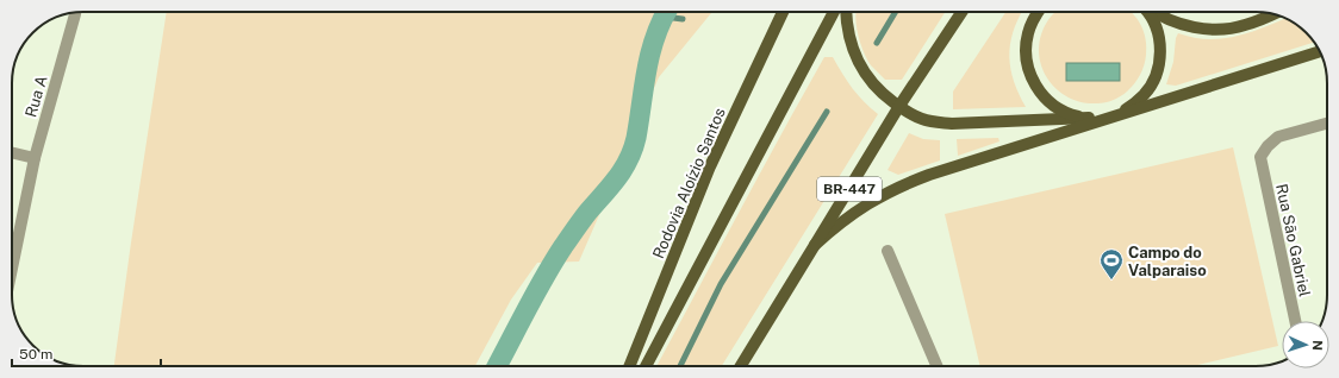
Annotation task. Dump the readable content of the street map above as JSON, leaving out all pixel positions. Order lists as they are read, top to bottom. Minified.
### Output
{"streets":{"main road":["Rodovia Aloízio Santos","BR-447"],"street":["Rua A","Rua São Gabriel"]},"places":{"sports":["Campo do Valparaiso"]},"scale_bar":"50 m","north":"right"}
